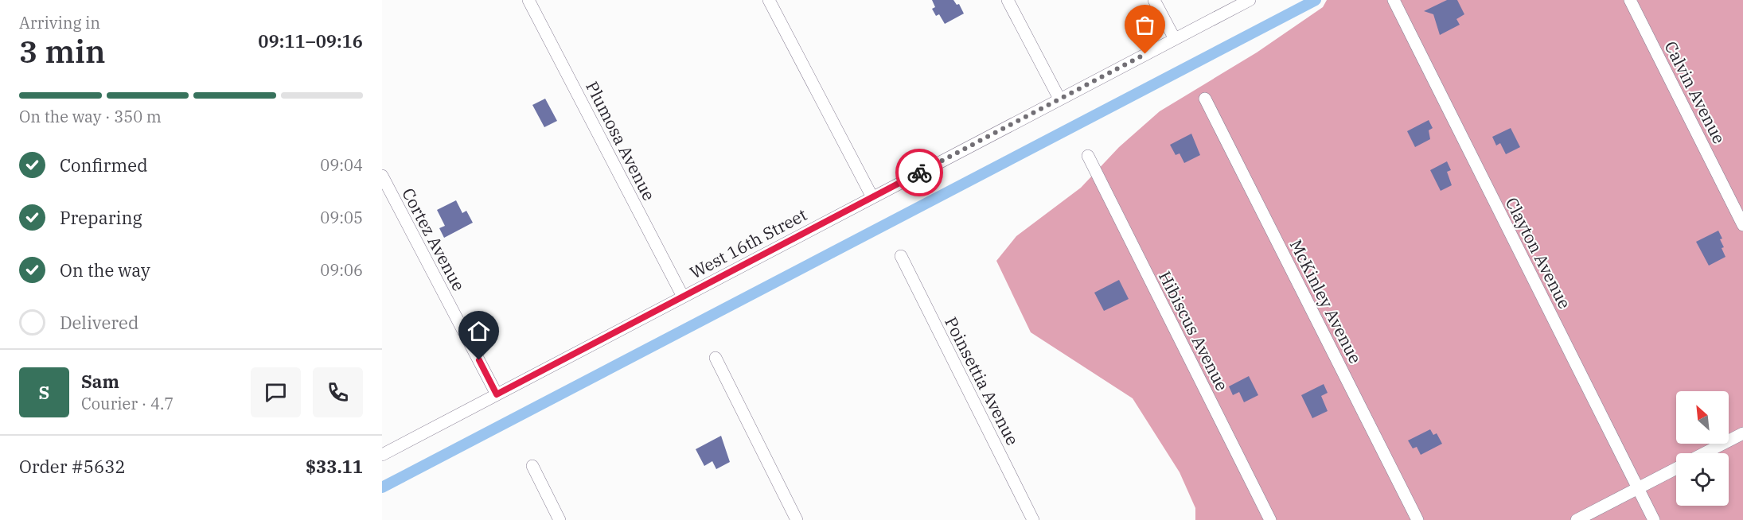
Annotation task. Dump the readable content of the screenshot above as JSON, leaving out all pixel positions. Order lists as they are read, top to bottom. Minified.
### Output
{"streets":{"street":["Calvin Avenue","Plumosa Avenue","Cortez Avenue","West 16th Street","Clayton Avenue","McKinley Avenue","Hibiscus Avenue","Poinsettia Avenue"]},"crossings":[["Plumosa Avenue","West 16th Street"],["Cortez Avenue","West 16th Street"]],"north":"top left","page":{"heading":["3 min","Arriving in","09:11–09:16"],"panel":["Sam","Courier · 4.7","Order #5632","$33.11"],"bar":"On the way · 350 m","list":[["Confirmed","09:04"],["Preparing","09:05"],["On the way","09:06"],"Delivered"],"round":"S"}}
